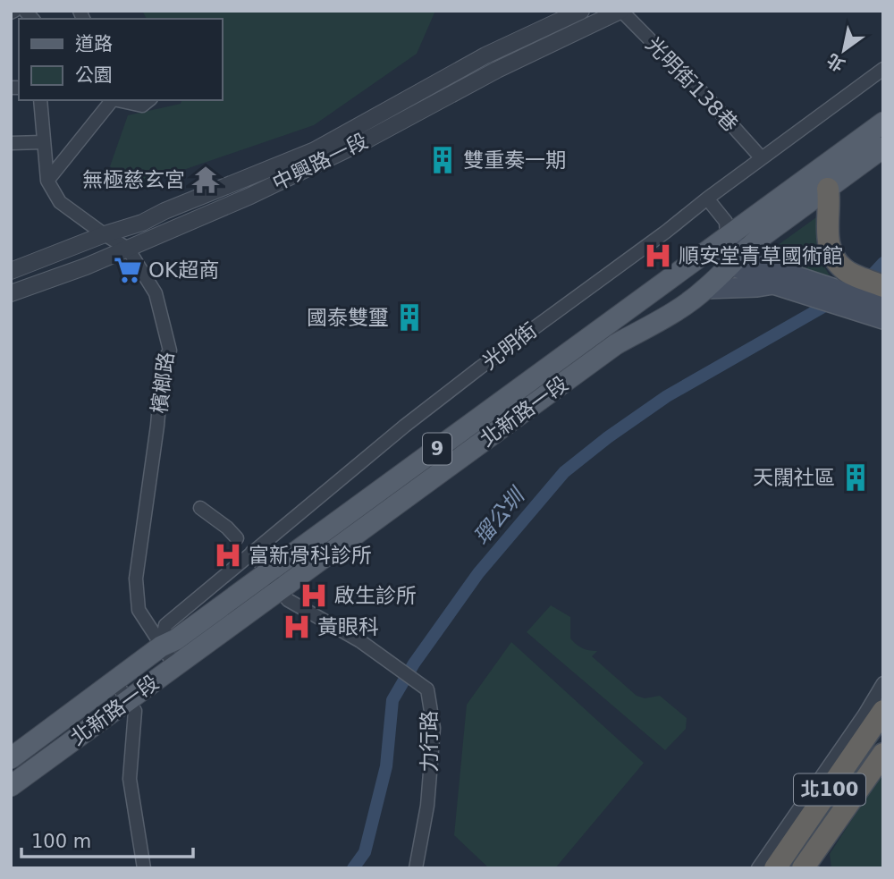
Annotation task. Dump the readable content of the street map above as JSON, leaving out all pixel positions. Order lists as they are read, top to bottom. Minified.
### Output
{"streets":{"highway":["北100"],"main road":["北新路一段","9"],"street":["光明街138巷","中興路一段","光明街","檳榔路","力行路"]},"crossings":[["光明街138巷","中興路一段"],["光明街138巷","光明街"],["中興路一段","檳榔路"],["光明街","檳榔路"],["光明街","北新路一段"],["光明街","力行路"],["檳榔路","北新路一段"],["北新路一段","力行路"]],"water":["瑠公圳"],"places":{"building":["雙重奏一期","國泰雙璽","天闊社區"],"temple":["無極慈玄宮"],"hospital":["順安堂青草國術館","富新骨科診所","啟生診所","黃眼科"],"supermarket":["OK超商"]},"legend":["道路","公園"],"scale_bar":"100 m","north":"bottom left"}
